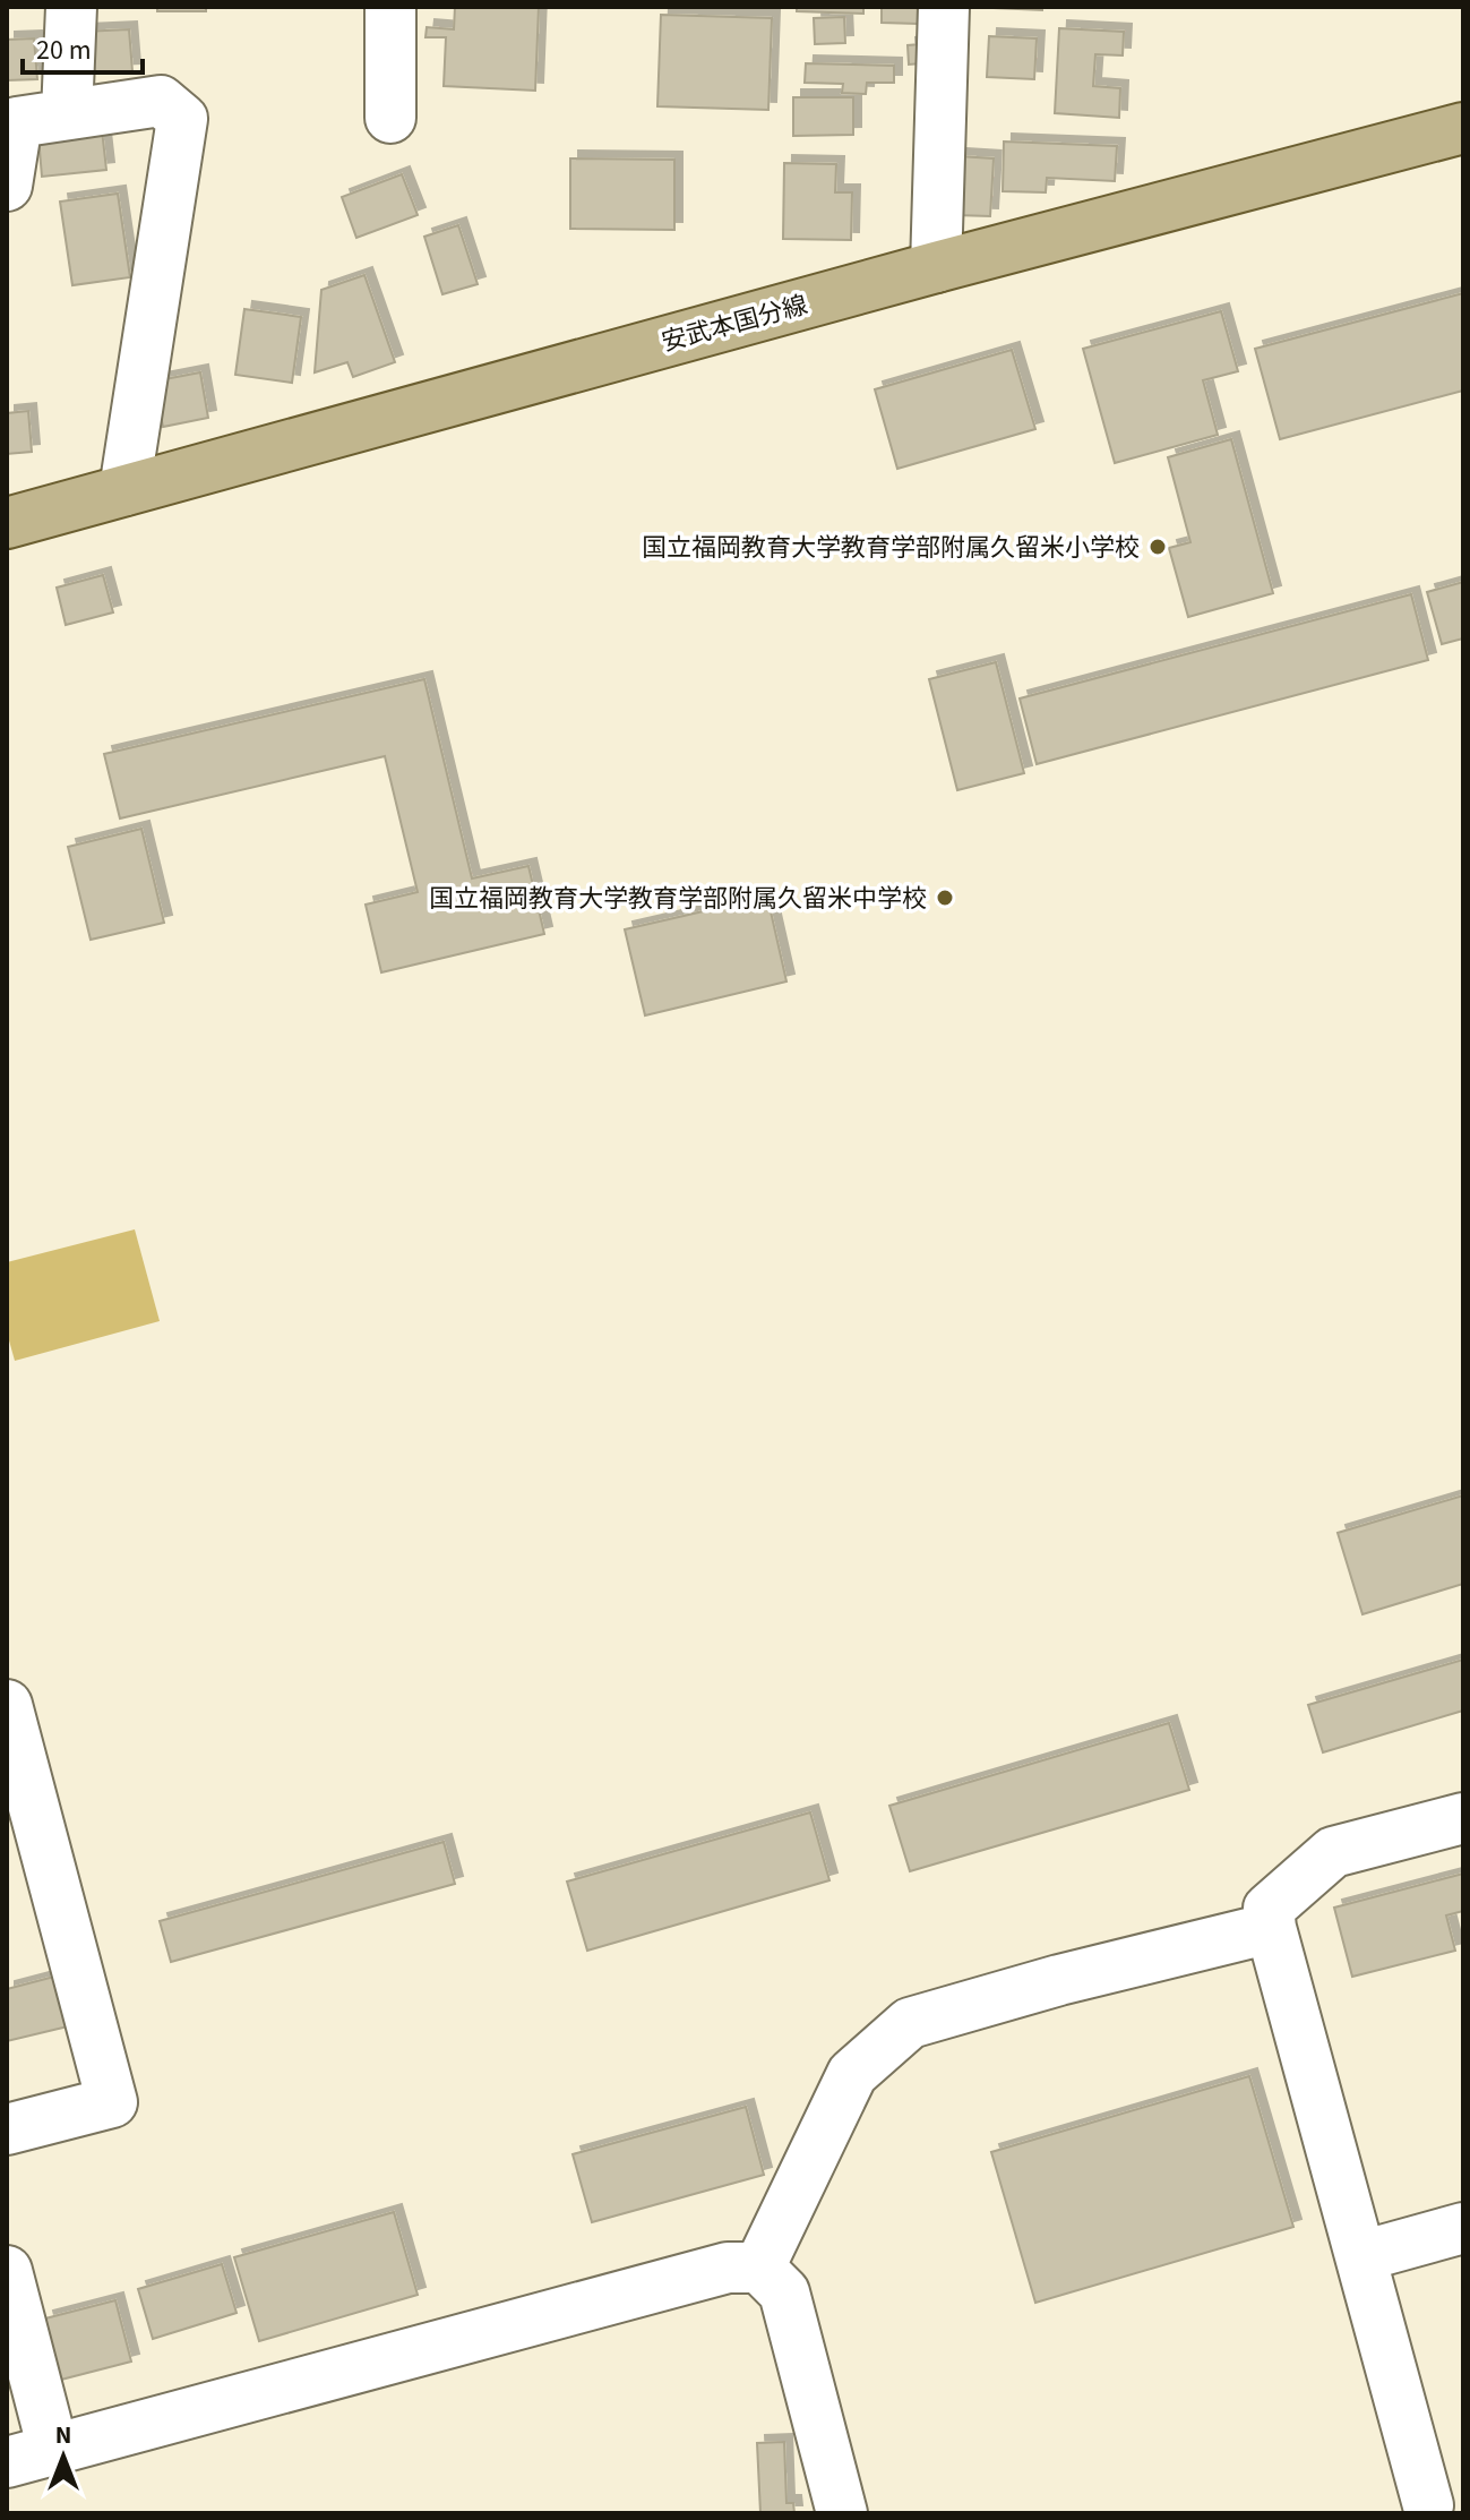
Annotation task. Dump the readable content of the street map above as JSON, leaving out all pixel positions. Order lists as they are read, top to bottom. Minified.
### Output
{"streets":{"main road":["安武本国分線"]},"places":["国立福岡教育大学教育学部附属久留米小学校","国立福岡教育大学教育学部附属久留米中学校"],"scale_bar":"20 m","north":"top"}
